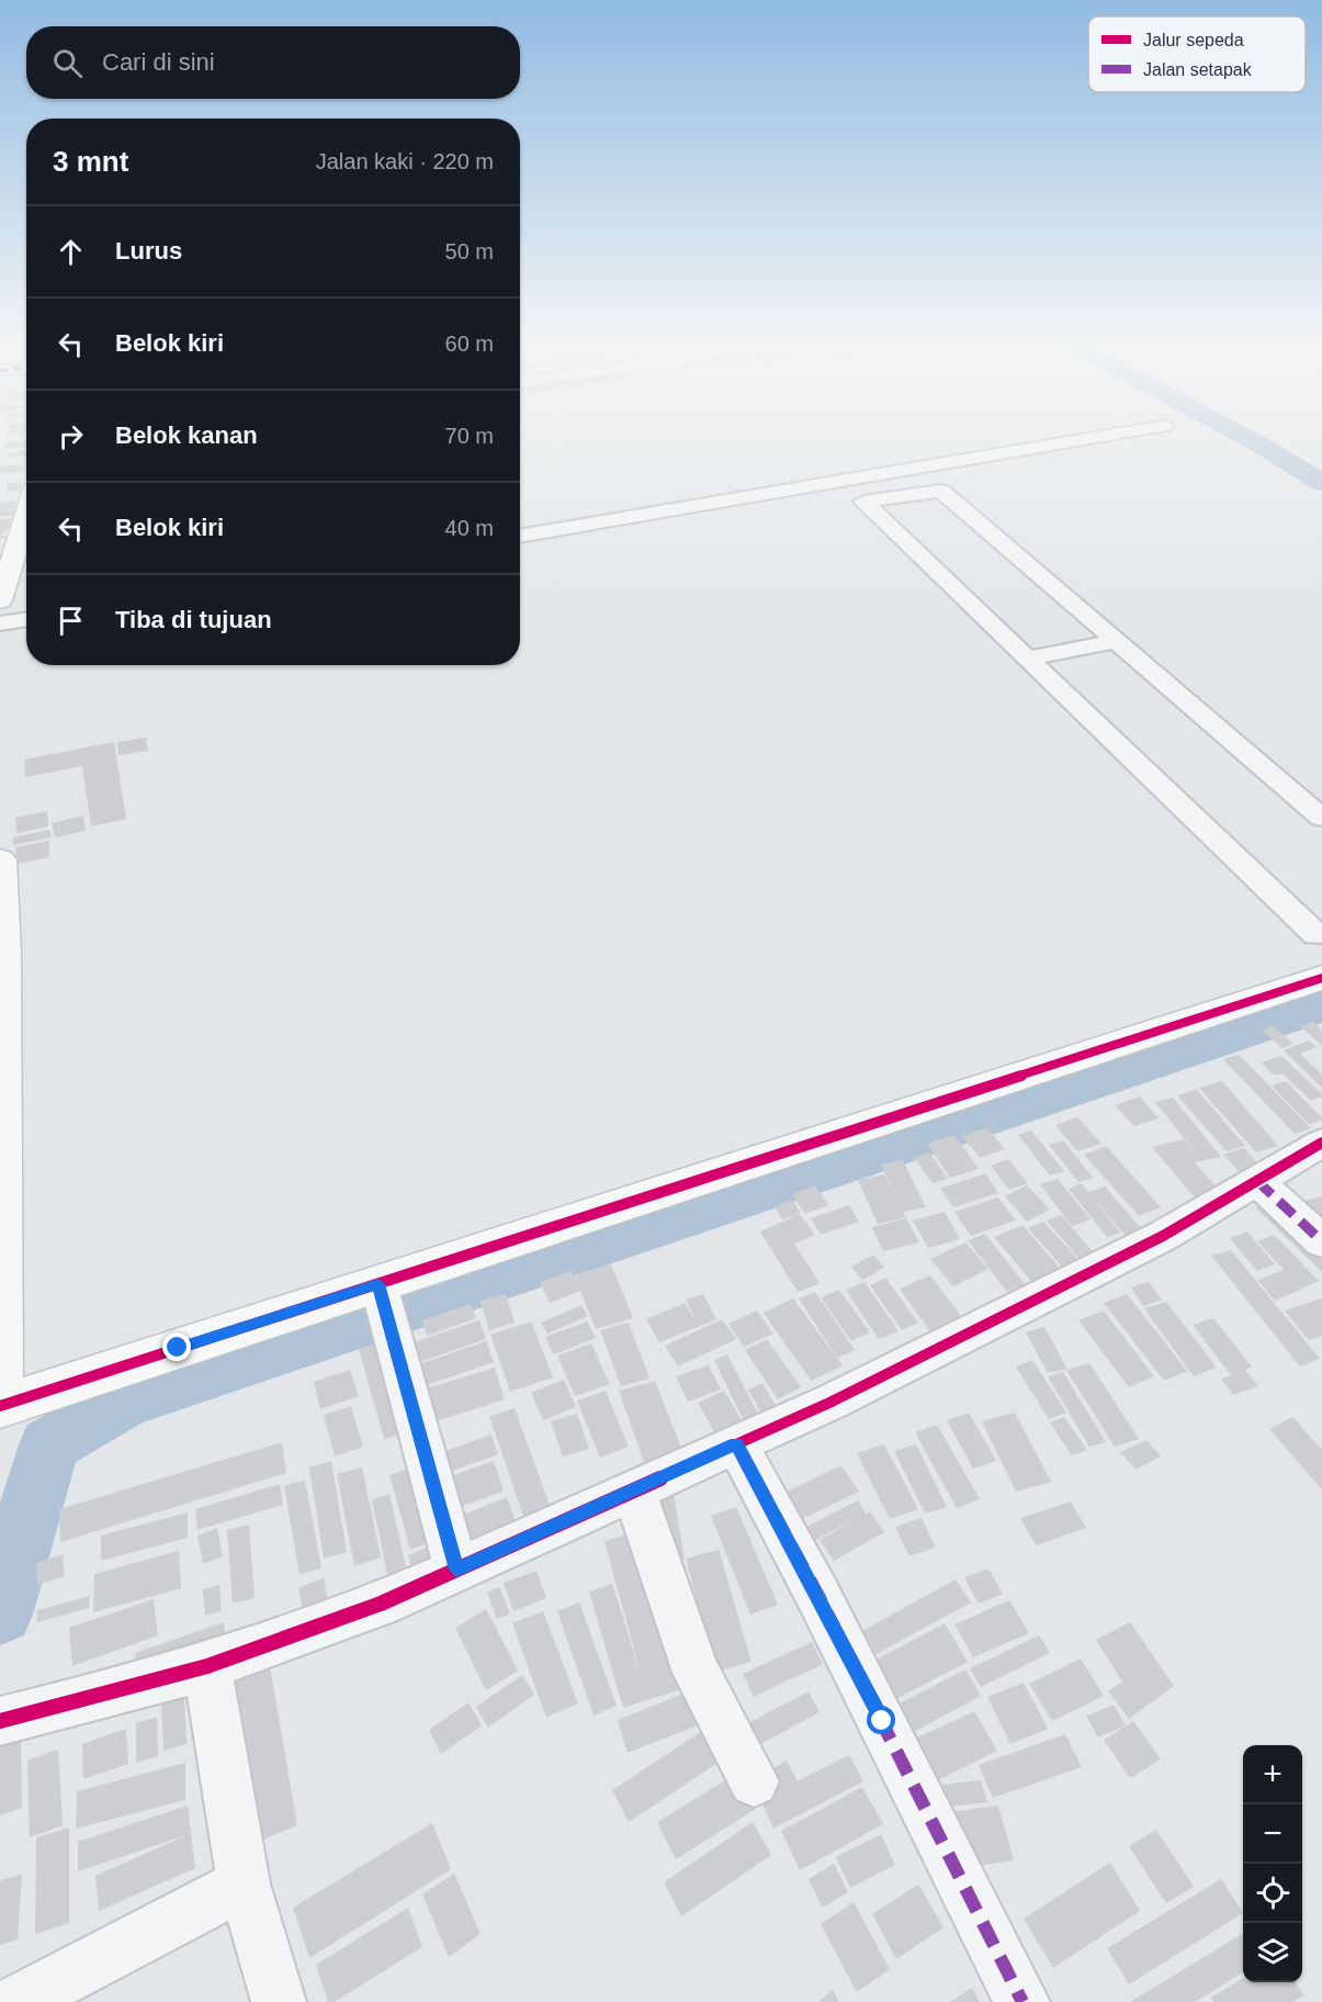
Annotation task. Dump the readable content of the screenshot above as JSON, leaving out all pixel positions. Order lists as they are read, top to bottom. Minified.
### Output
{"legend":["Jalur sepeda","Jalan setapak"],"page":{"search":"Cari di sini","heading":["3 mnt","Jalan kaki · 220 m"],"list":[["Lurus","50 m"],["Belok kiri","60 m"],["Belok kanan","70 m"],["Belok kiri","40 m"],"Tiba di tujuan"],"map_buttons":["+","−"]}}
